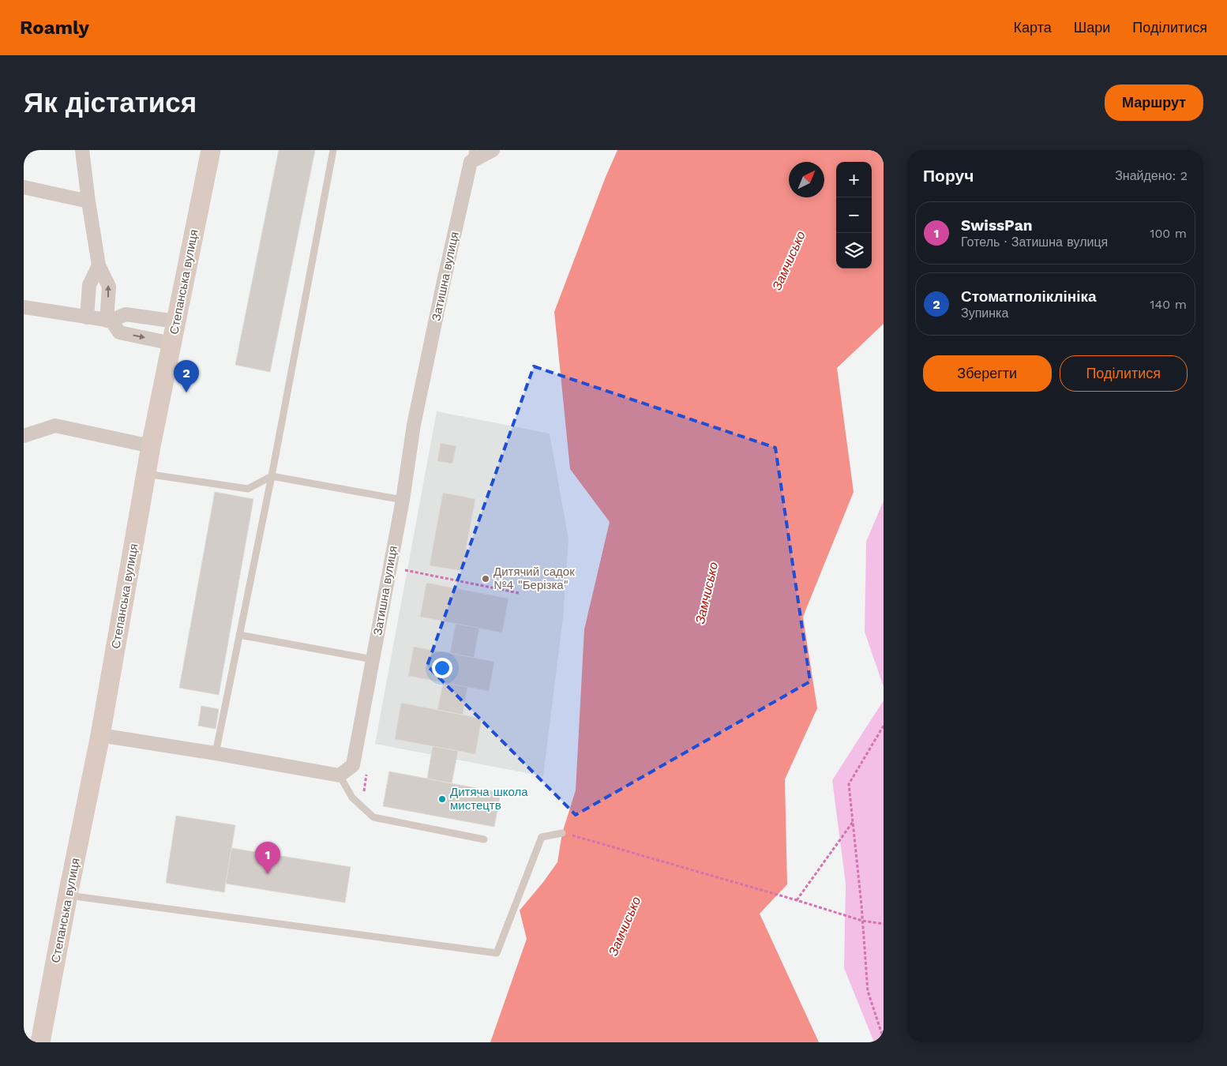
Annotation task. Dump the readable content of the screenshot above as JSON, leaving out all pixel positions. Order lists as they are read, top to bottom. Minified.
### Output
{"streets":{"main road":["Степанська вулиця"],"street":["Затишна вулиця"]},"water":["Замчисько"],"places":["Дитячий садок №4 \"Берізка\"","Дитяча школа мистецтв"],"north":"top right","page":{"header":"Roamly","nav":["Карта","Шари","Поділитися"],"buttons":["Маршрут",["Зберегти","Поділитися"]],"title":"Як дістатися","heading":["Поруч","Знайдено: 2"],"map_buttons":["+","−"],"list":[{"mark":"1","name":"SwissPan","note":"Готель · Затишна вулиця","value":"100 m"},{"mark":"2","name":"Стоматполіклініка","note":"Зупинка","value":"140 m"}],"pins":["2","1"]}}
